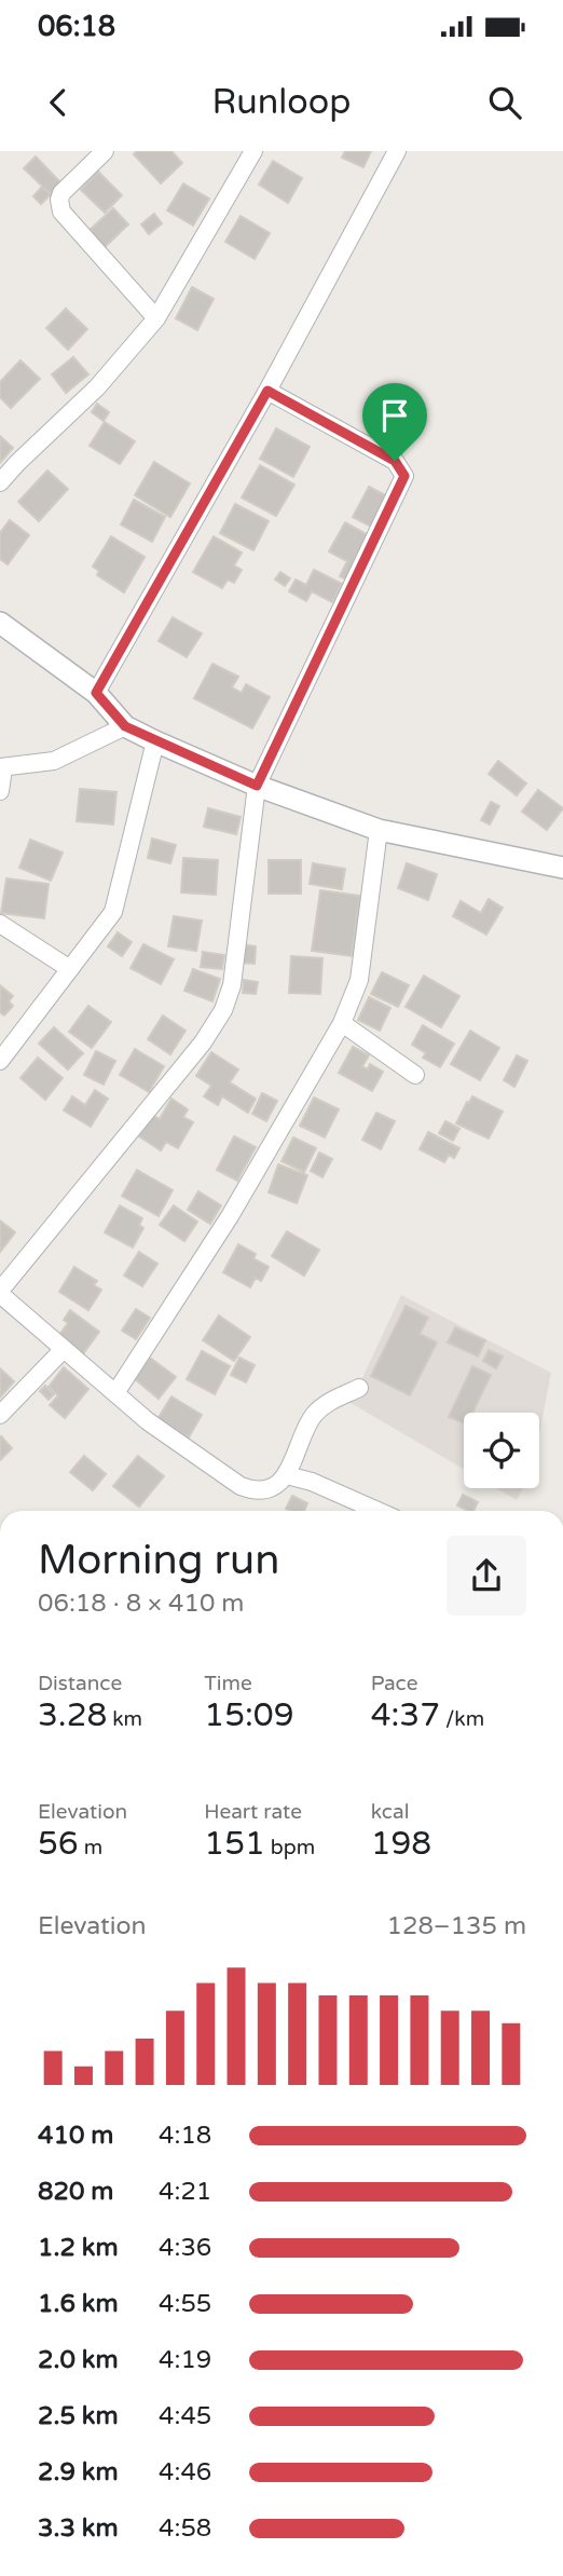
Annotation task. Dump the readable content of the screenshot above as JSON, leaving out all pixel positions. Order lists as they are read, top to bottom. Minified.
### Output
{"page":{"status":"06:18","header":"Runloop","heading":["Morning run","06:18 · 8 × 410 m"],"stats":[["Distance","3.28 km"],["Time","15:09"],["Pace","4:37 /km"],["Elevation","56 m"],["Heart rate","151 bpm"],["kcal","198"]],"chart":["Elevation","128–135 m"],"list":[{"name":"410 m","note":"4:18"},{"name":"820 m","note":"4:21"},{"name":"1.2 km","note":"4:36"},{"name":"1.6 km","note":"4:55"},{"name":"2.0 km","note":"4:19"},{"name":"2.5 km","note":"4:45"},{"name":"2.9 km","note":"4:46"},{"name":"3.3 km","note":"4:58"}]}}
